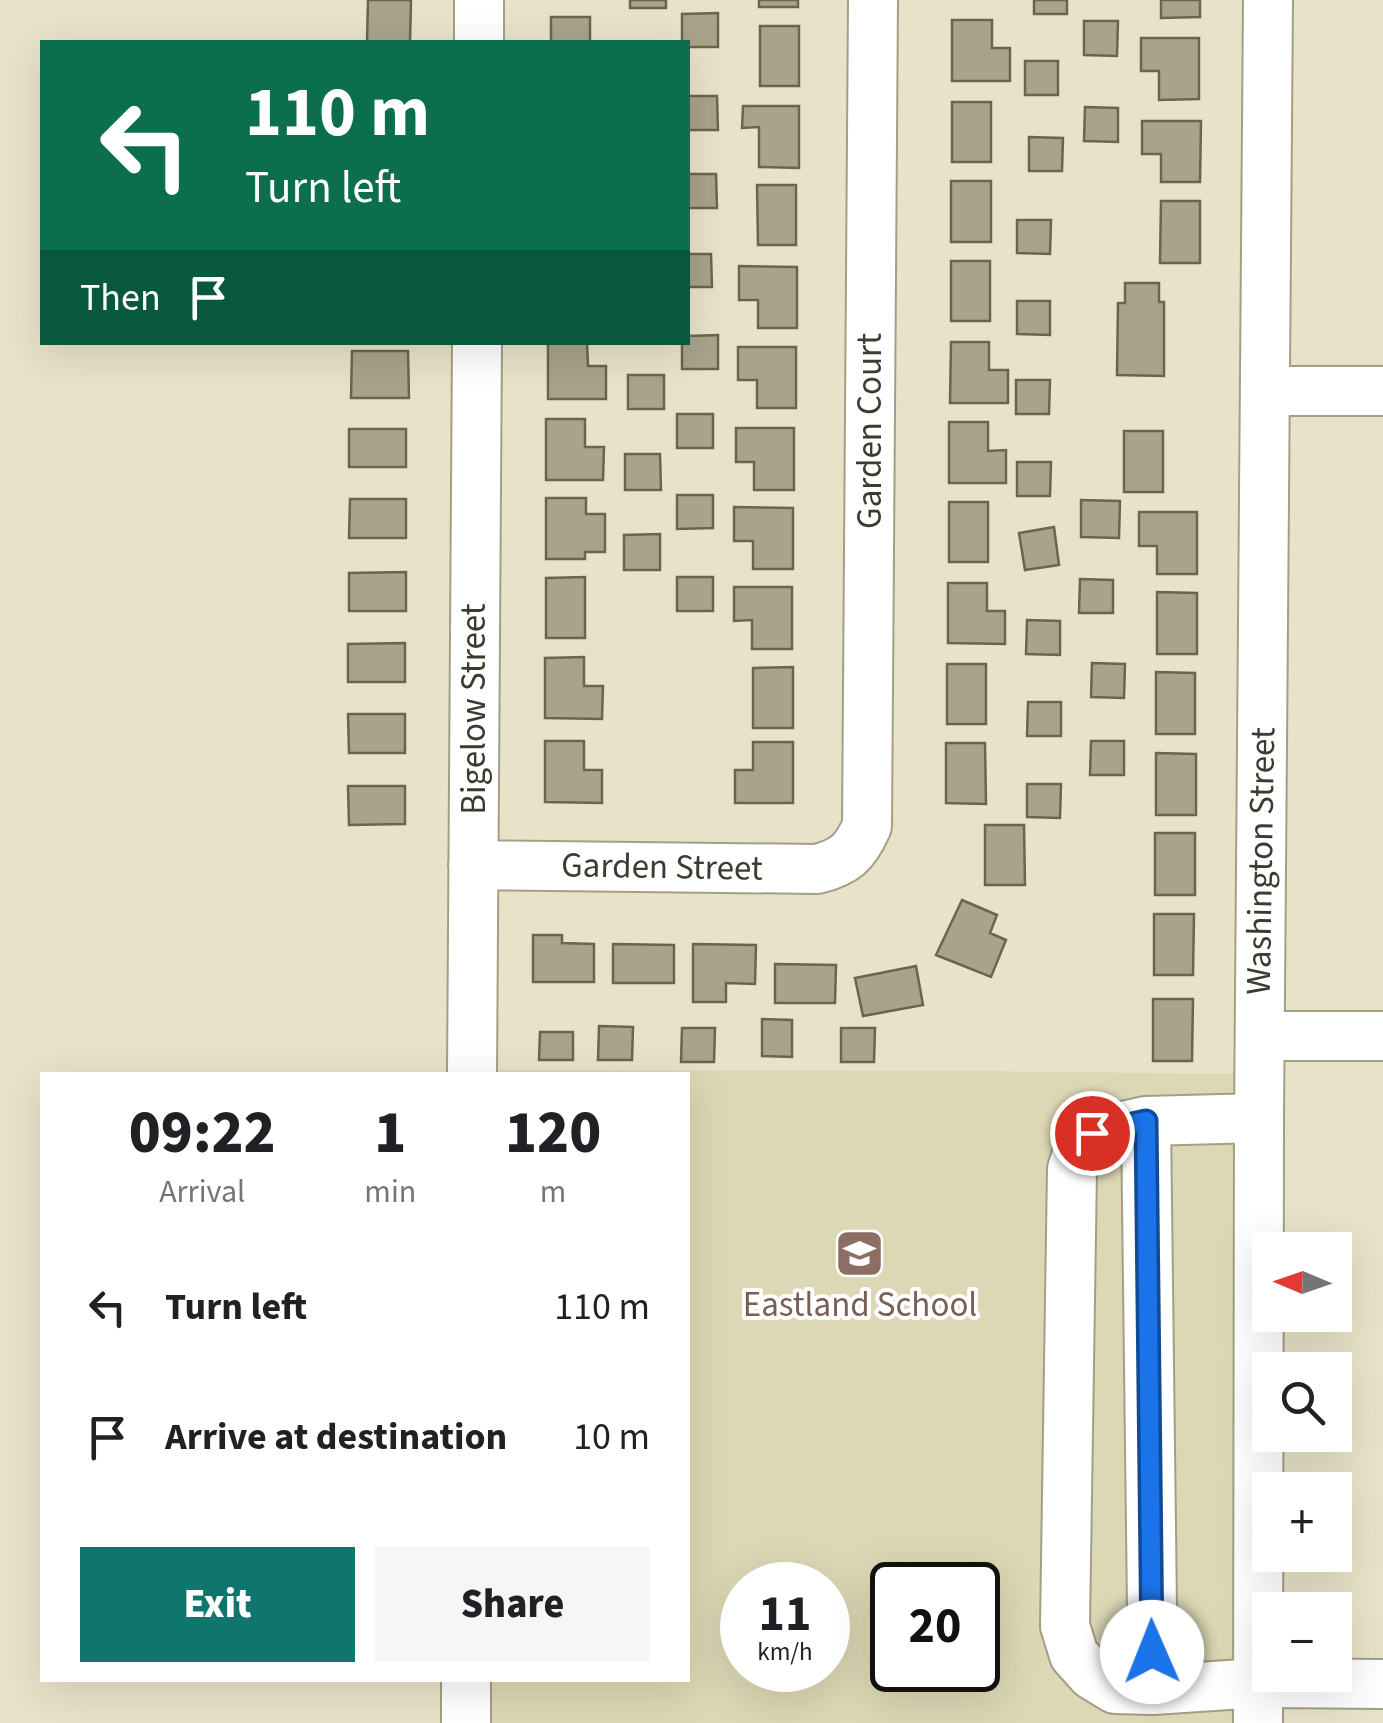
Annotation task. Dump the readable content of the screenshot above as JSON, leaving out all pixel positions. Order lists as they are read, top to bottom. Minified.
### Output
{"streets":{"street":["Garden Court","Bigelow Street","Washington Street","Garden Street"]},"crossings":[["Garden Court","Garden Street"],["Bigelow Street","Garden Street"]],"places":{"school or university":["Eastland School"]},"north":"left","page":{"turn":["110 m","Turn left"],"then":"Then","eta":["09:22","Arrival","1","min","120","m"],"map_buttons":["+","−"],"list":[{"name":"Turn left","value":"110 m"},{"name":"Arrive at destination","value":"10 m"}],"buttons":["Exit","Share"],"speed":"11 km/h","limit":"20"}}
